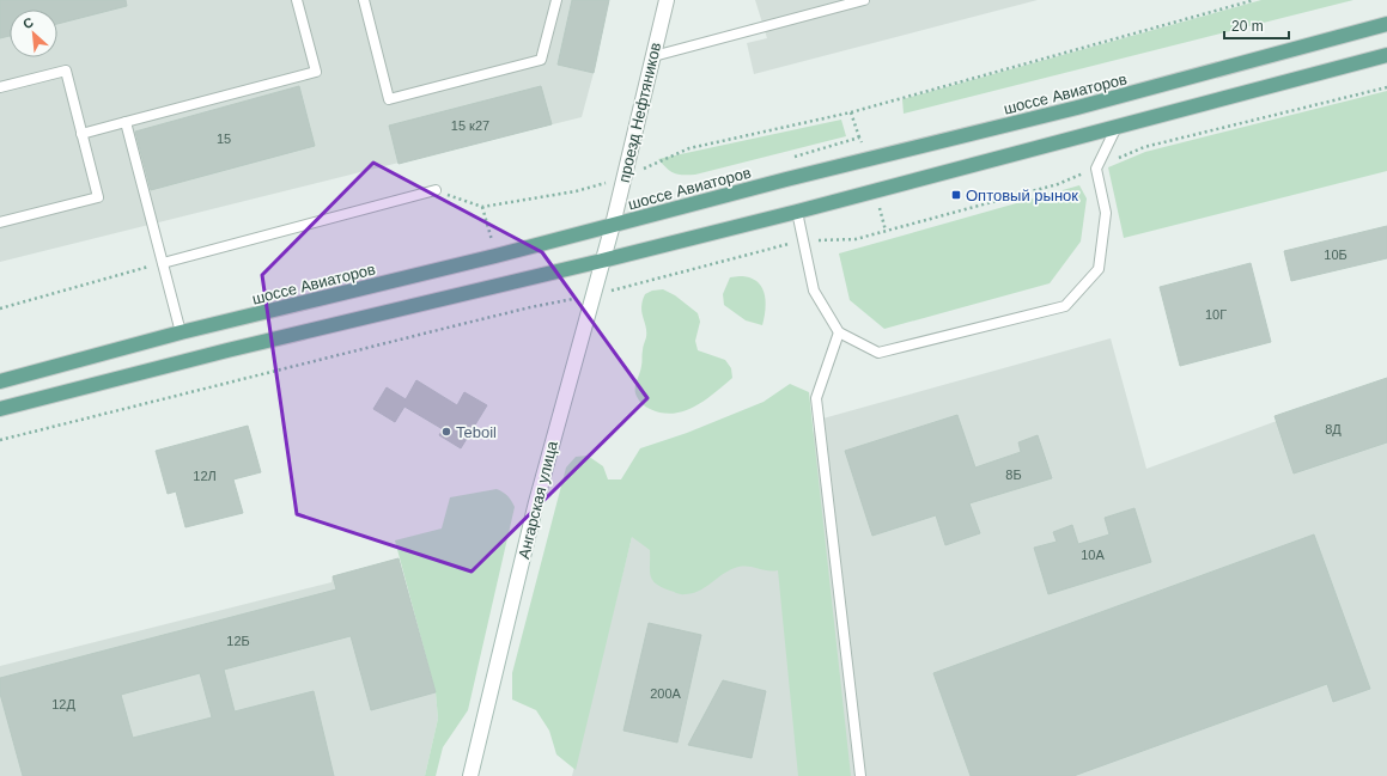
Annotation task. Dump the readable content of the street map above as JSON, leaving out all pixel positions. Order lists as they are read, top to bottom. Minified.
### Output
{"streets":{"main road":["шоссе Авиаторов","проезд Нефтяников","Ангарская улица"]},"crossings":[["шоссе Авиаторов","проезд Нефтяников"],["шоссе Авиаторов","Ангарская улица"],["проезд Нефтяников","Ангарская улица"]],"places":{"transit":["Оптовый рынок"],"other":["Teboil"]},"house_numbers":["15 к27","15","10Б","10Г","8Д","8Б","12Л","10А","12Б","200А","12Д"],"scale_bar":"20 m","north":"top left"}
